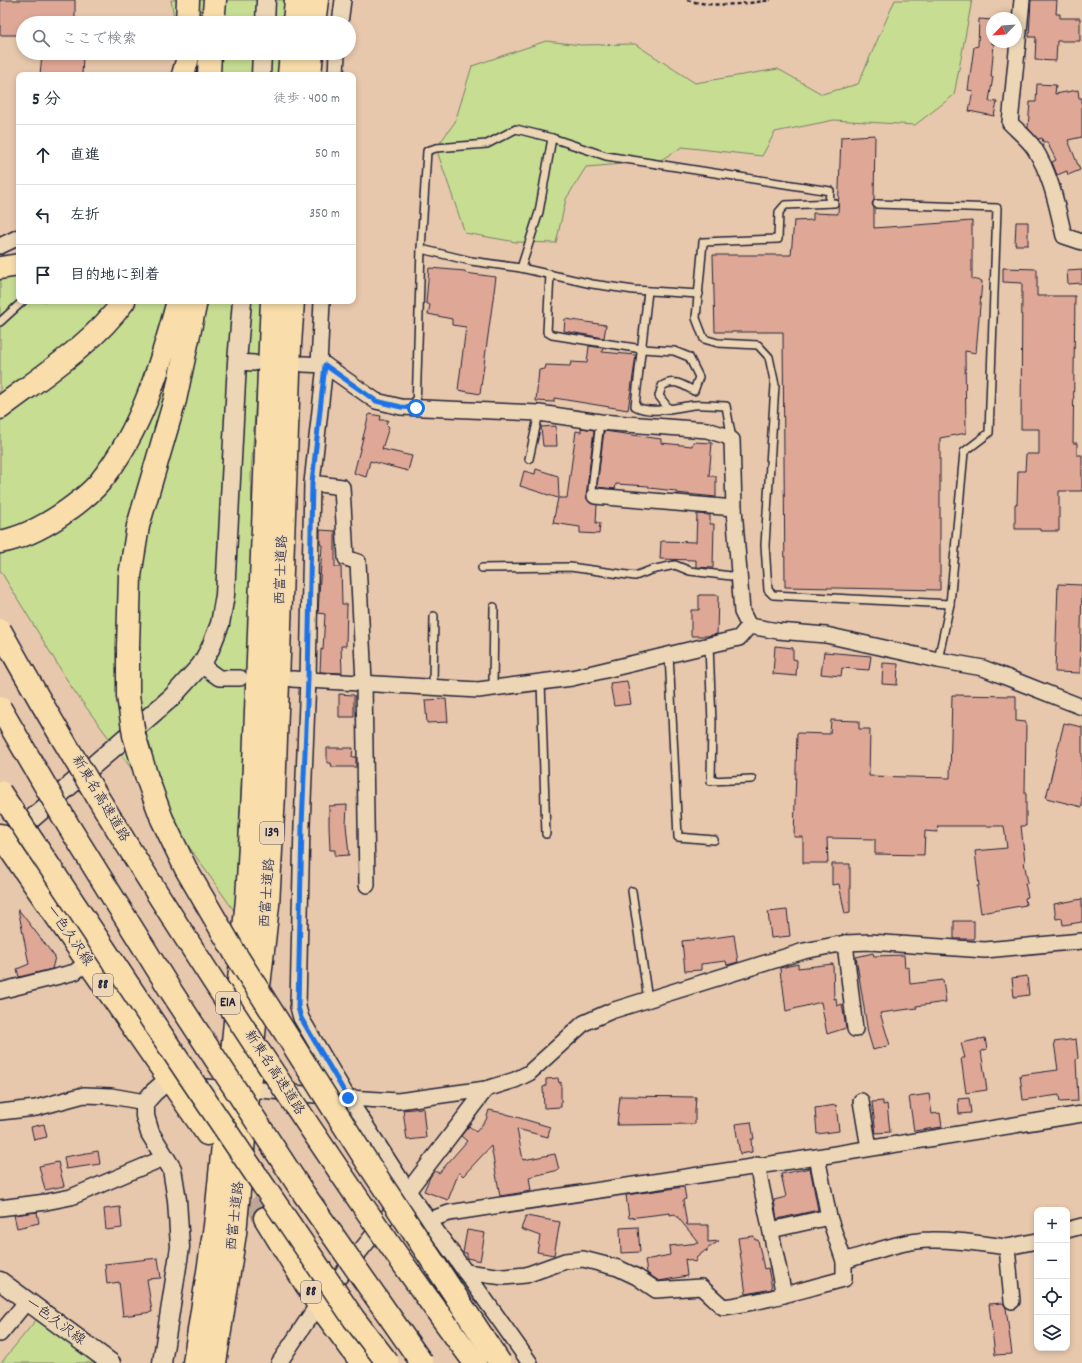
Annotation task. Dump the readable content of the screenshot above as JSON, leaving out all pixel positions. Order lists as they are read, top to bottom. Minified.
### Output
{"streets":{"main road":["西富士道路","新東名高速道路","139","一色久沢線","88","E1A"]},"north":"bottom left","page":{"search":"ここで検索","heading":["5 分","徒歩 · 400 m"],"list":[["直進","50 m"],["左折","350 m"],"目的地に到着"],"map_buttons":["+","−"]}}
